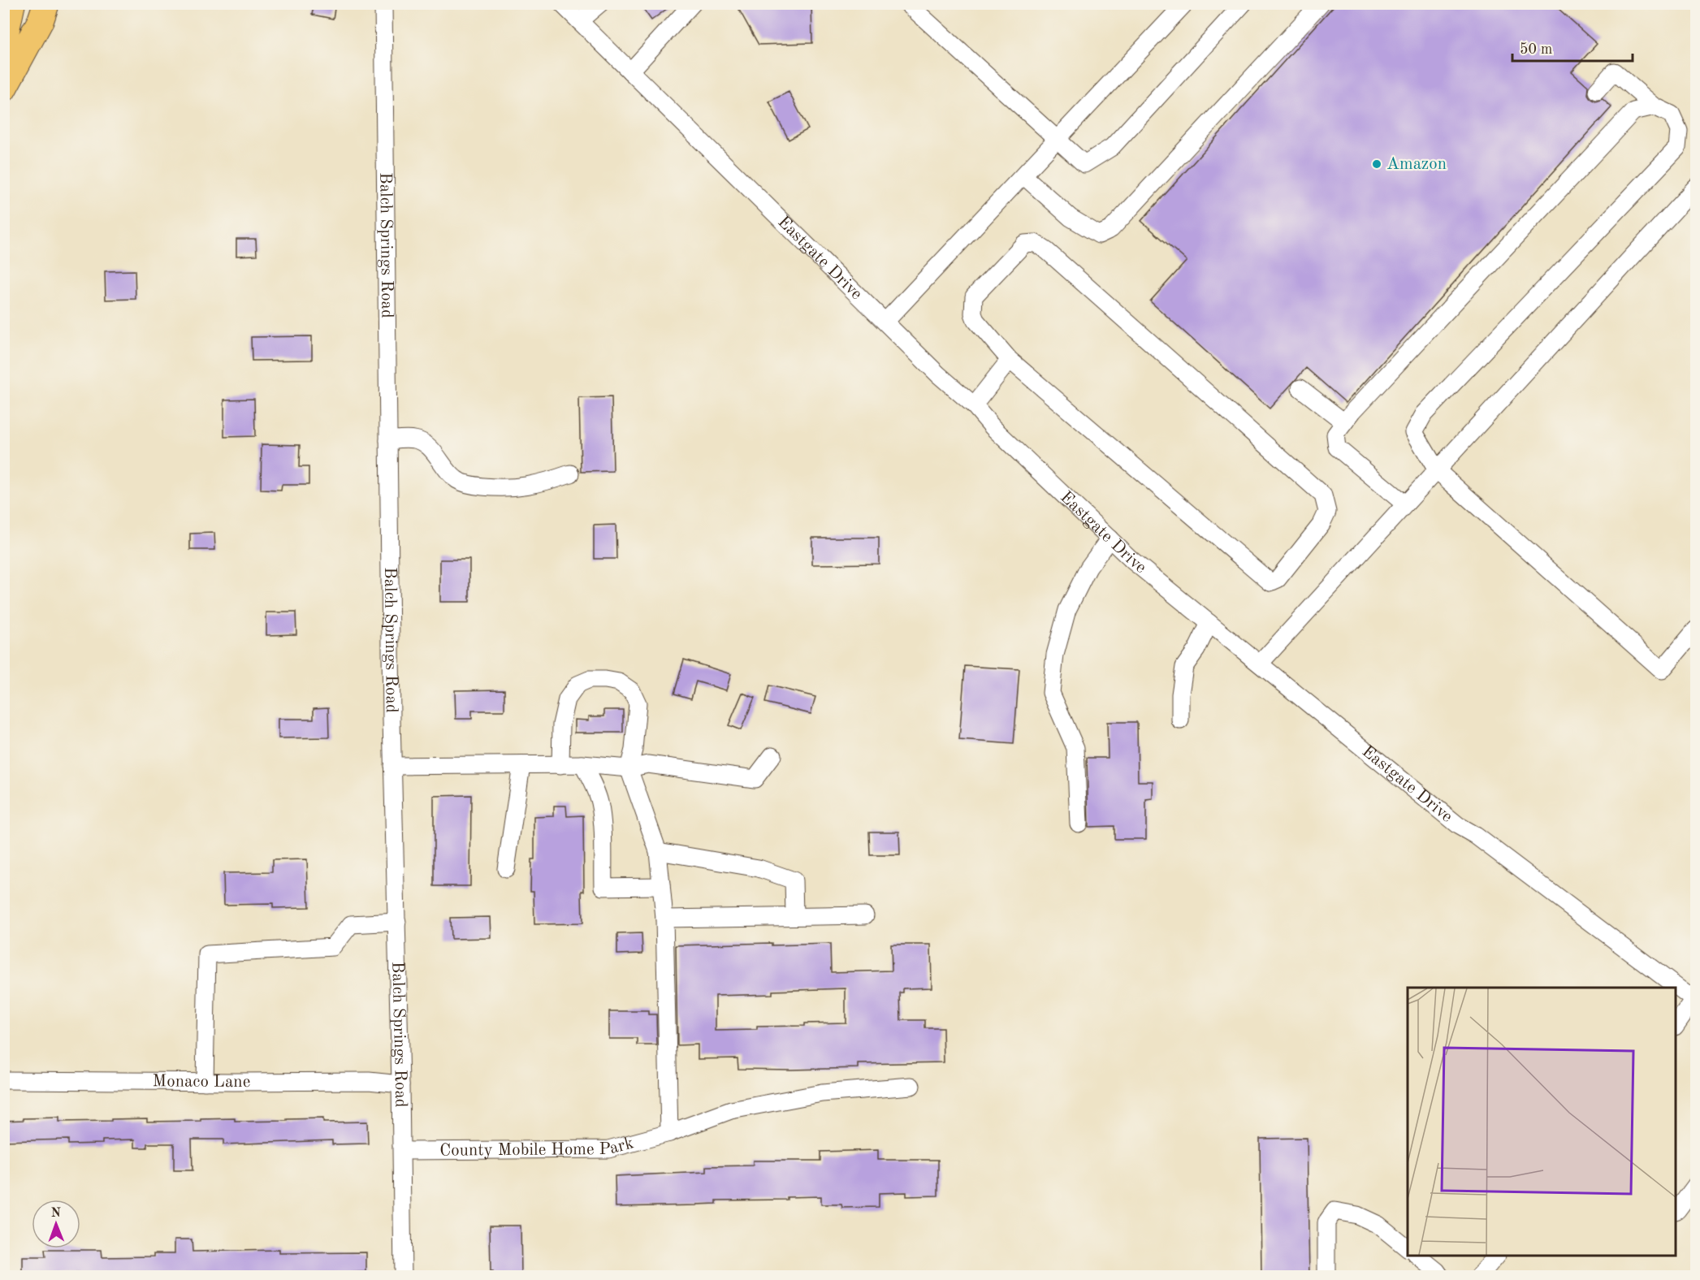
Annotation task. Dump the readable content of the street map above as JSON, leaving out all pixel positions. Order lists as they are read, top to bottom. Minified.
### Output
{"streets":{"street":["Balch Springs Road","Eastgate Drive","Monaco Lane","County Mobile Home Park"]},"crossings":[["Balch Springs Road","Monaco Lane"],["Balch Springs Road","County Mobile Home Park"]],"places":["Amazon"],"scale_bar":"50 m","north":"top"}
